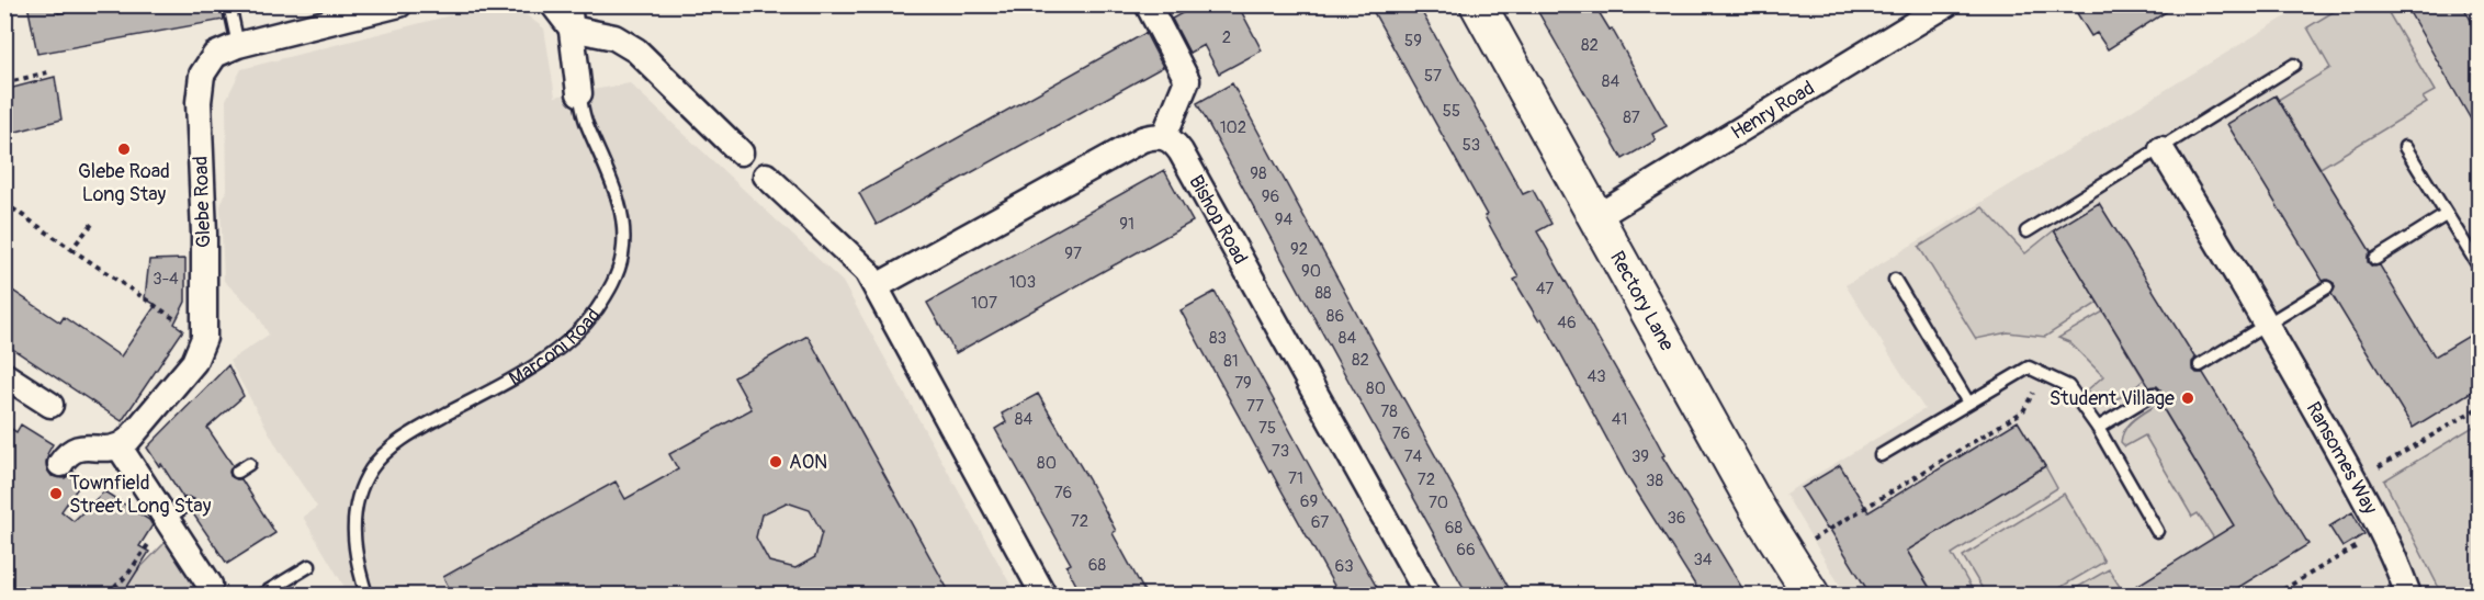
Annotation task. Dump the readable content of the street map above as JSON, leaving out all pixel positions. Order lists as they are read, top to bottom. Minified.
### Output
{"streets":{"main road":["Rectory Lane"],"street":["Henry Road","Glebe Road","Bishop Road","Marconi Road","Ransomes Way"]},"crossings":[["Henry Road","Rectory Lane"]],"places":["Glebe Road Long Stay","Student Village","AON","Townfield Street Long Stay"],"house_numbers":["2","59","82","57","84","55","87","102","53","98","96","94","91","92","97","90","3-4","103","47","88","107","86","46","83","84","82","81","43","79","80","77","78","84","41","75","76","73","74","39","80","71","72","38","76","69","70","36","72","67","68","66","34","68","63"]}
